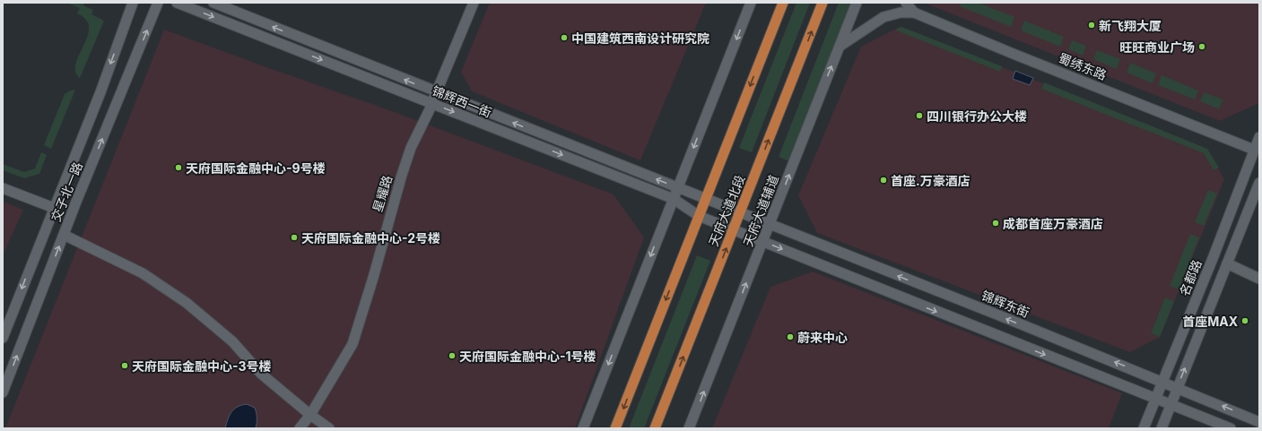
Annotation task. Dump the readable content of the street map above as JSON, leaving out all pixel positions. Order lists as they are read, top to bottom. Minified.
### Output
{"streets":{"main road":["天府大道北段"],"street":["蜀绣东路","锦辉西一街","交子北一路","星耀路","天府大道辅道","名都路","锦辉东街"]},"crossings":[["蜀绣东路","名都路"],["锦辉西一街","星耀路"],["锦辉西一街","天府大道北段"],["锦辉西一街","锦辉东街"],["天府大道北段","锦辉东街"],["天府大道辅道","锦辉东街"],["名都路","锦辉东街"]],"one_way":["天府大道辅道"],"places":["新飞翔大厦","中国建筑西南设计研究院","旺旺商业广场","四川银行办公大楼","天府国际金融中心-9号楼","首座.万豪酒店","成都首座万豪酒店","天府国际金融中心-2号楼","首座MAX","蔚来中心","天府国际金融中心-1号楼","天府国际金融中心-3号楼"]}
